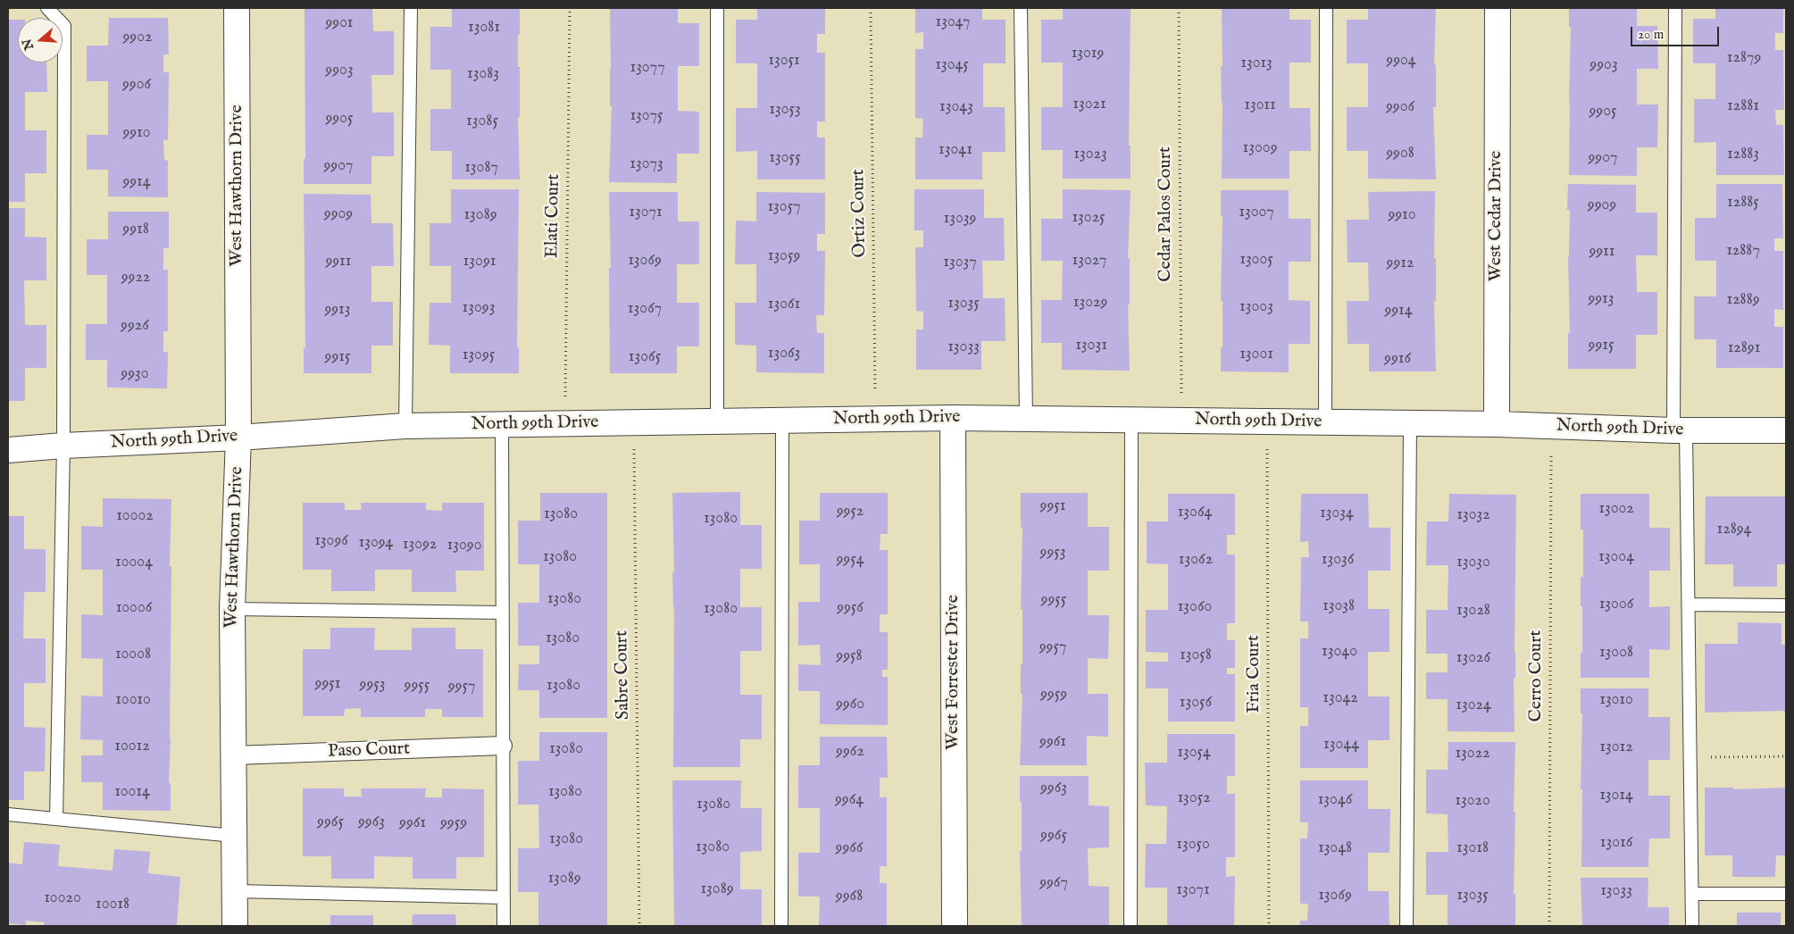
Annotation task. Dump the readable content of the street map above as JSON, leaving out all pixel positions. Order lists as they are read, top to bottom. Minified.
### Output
{"streets":{"street":["West Hawthorn Drive","West Cedar Drive","North 99th Drive","West Forrester Drive","Paso Court"],"path":["Ortiz Court","Cedar Palos Court","Elati Court","Fria Court","Sabre Court","Cerro Court"]},"crossings":[["West Hawthorn Drive","North 99th Drive"],["West Hawthorn Drive","Paso Court"],["Ortiz Court","North 99th Drive"],["Cedar Palos Court","North 99th Drive"],["Elati Court","North 99th Drive"],["West Cedar Drive","North 99th Drive"],["North 99th Drive","West Forrester Drive"],["North 99th Drive","Fria Court"],["North 99th Drive","Sabre Court"],["North 99th Drive","Cerro Court"]],"house_numbers":["13047","9901","13081","9902","13019","12879","13051","9904","13013","13045","9903","13077","9903","13083","9906","13021","13011","12881","13043","9906","13053","9905","13075","9905","13085","9910","13009","13041","9908","13023","12883","13055","9907","13073","9907","13087","9914","12885","9909","13057","13071","13007","9909","13089","9910","13025","13039","9918","12887","9911","13059","13005","13069","13027","9911","13091","13037","9912","9922","9913","12889","13029","13035","13061","13003","13093","13067","9913","9914","9926","13031","9915","13033","12891","13063","13001","13095","9915","13065","9916","9930","9951","13002","9952","13064","13034","13080","13032","10002","13080","12894","13096","13094","13092","13090","9953","13080","13004","9954","13062","13036","10004","13030","13080","9955","13006","13038","13060","10006","9956","13080","13028","13080","9957","13040","13008","10008","13058","9958","13026","9951","9953","9955","13080","9957","9959","13042","10010","13010","13056","9960","13024","9961","13044","10012","13012","13080","9962","13054","13022","9963","10014","13080","13014","13052","9964","13046","13020","13080","9965","9963","9961","9959","9965","13080","13016","13050","13080","9966","13048","13018","13089","9967","13089","13071","13033","13069","13035","9968","10020","10018"],"scale_bar":"20 m","north":"left"}
